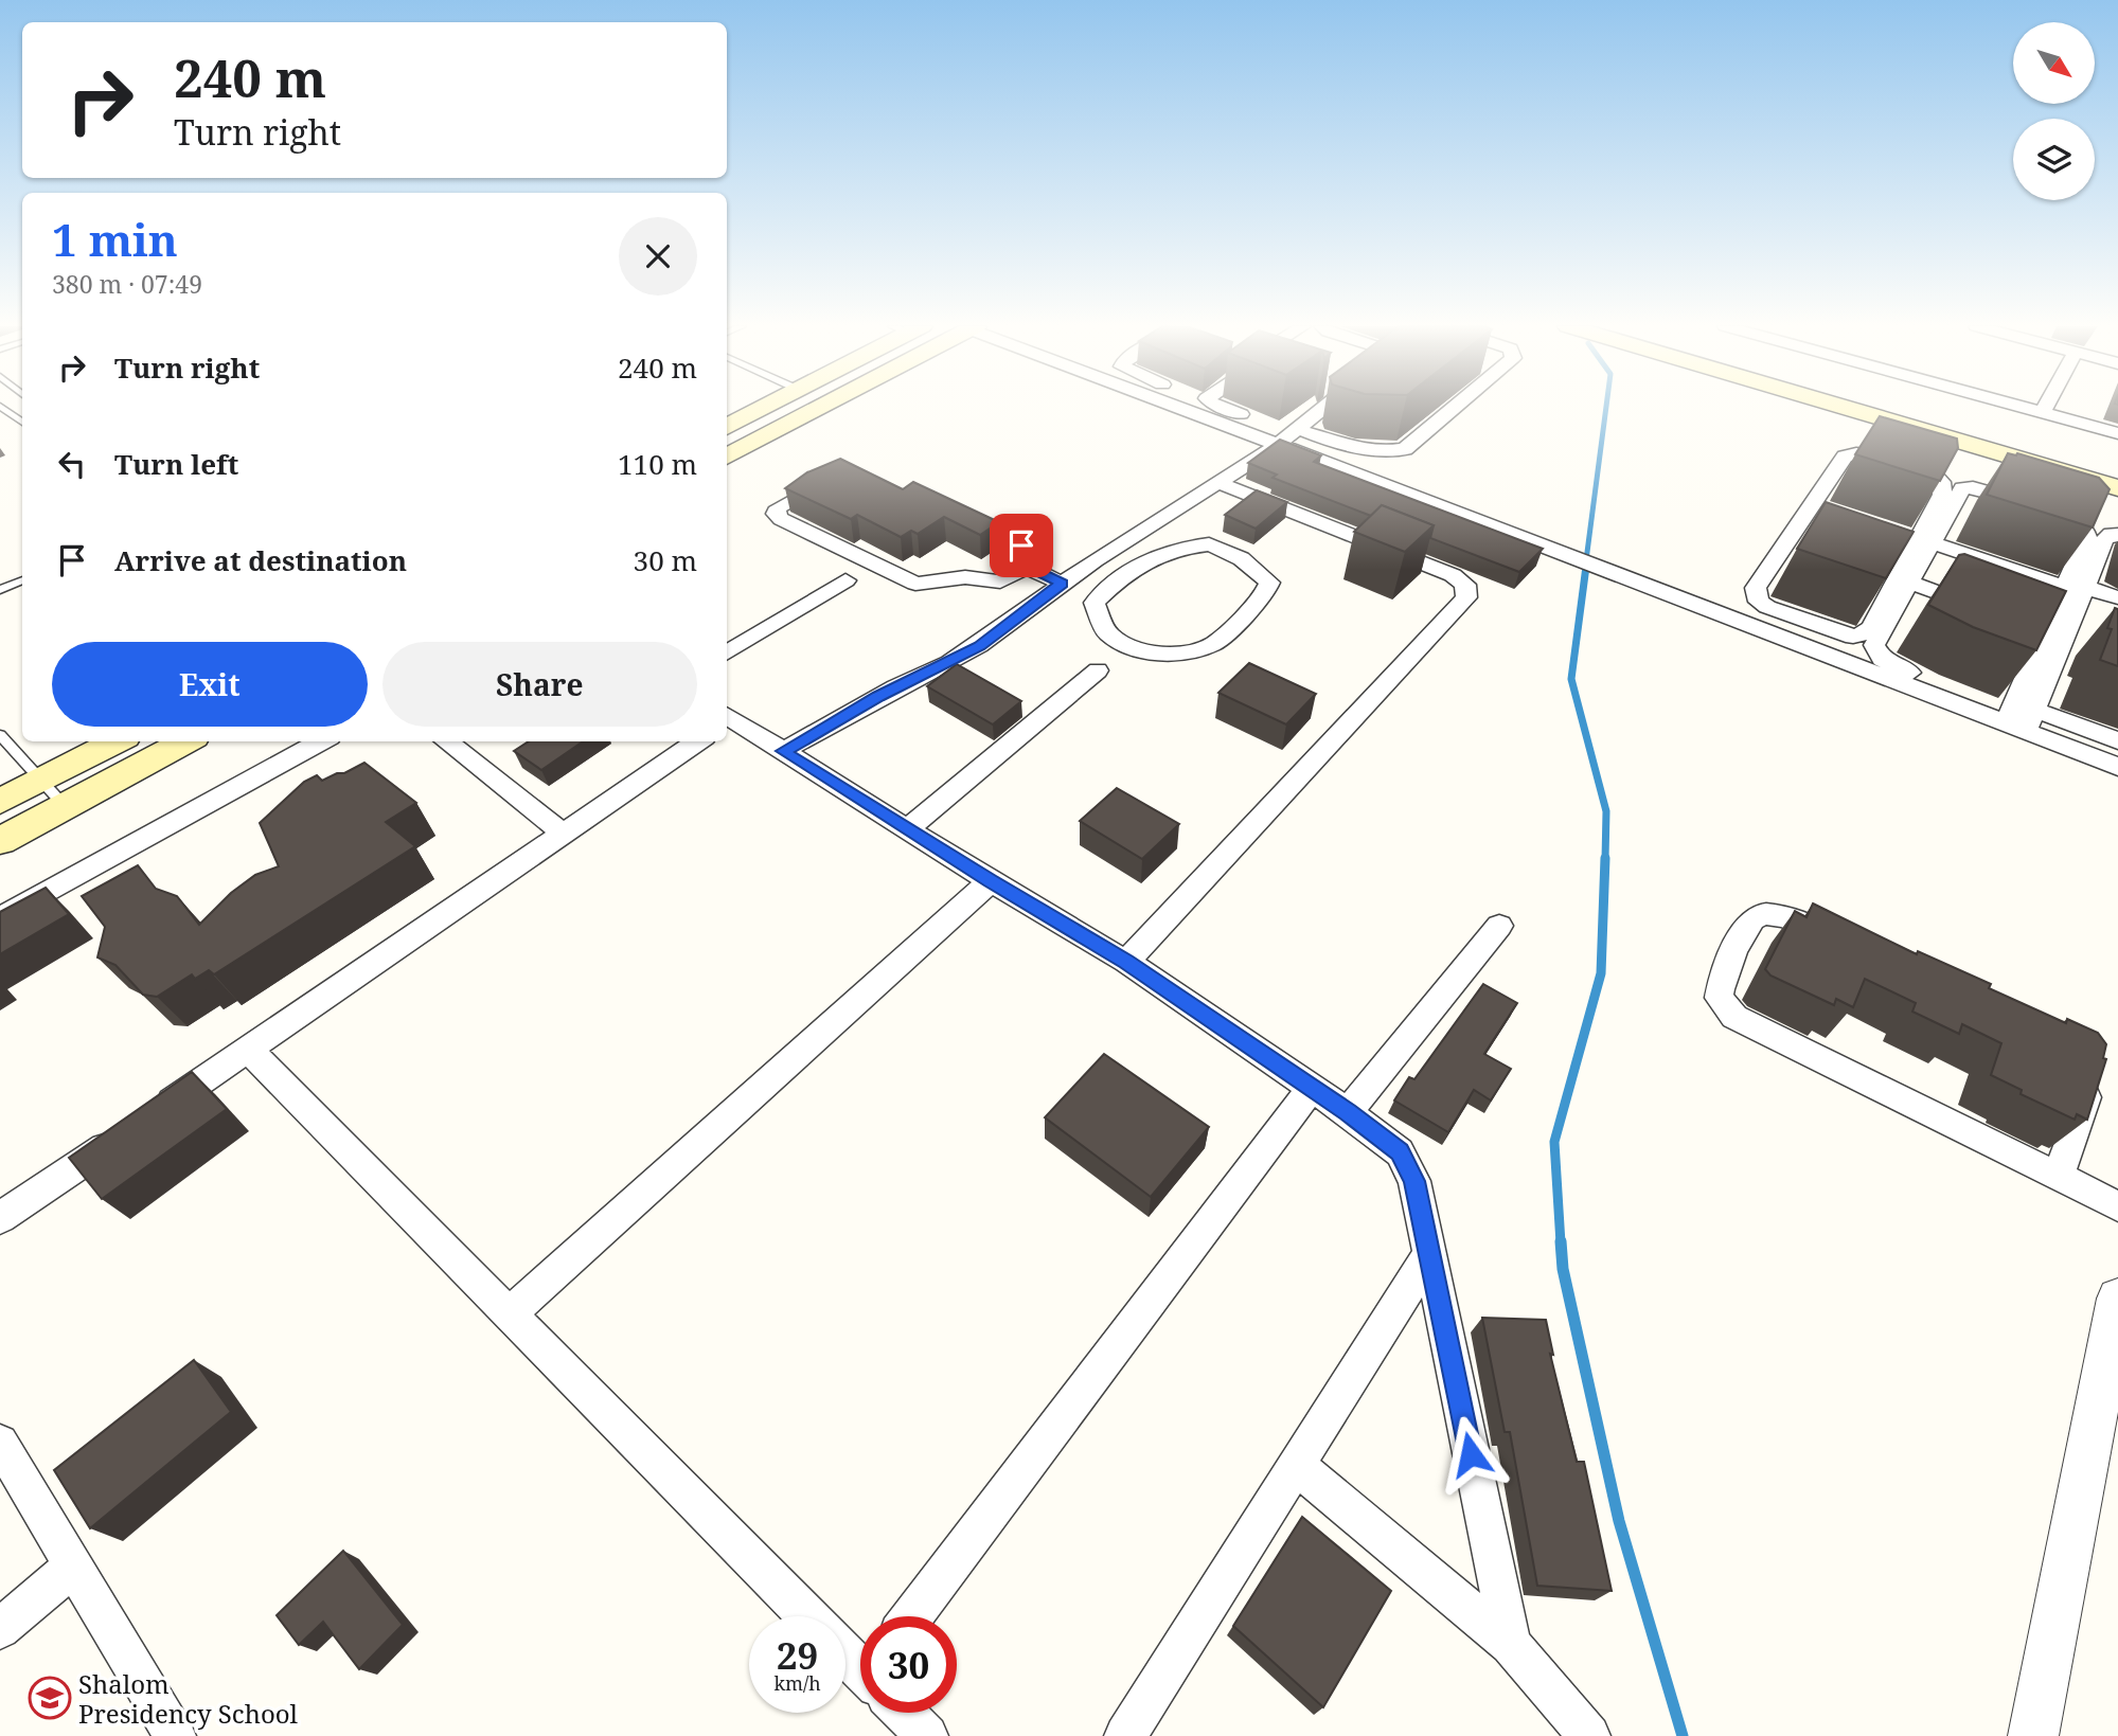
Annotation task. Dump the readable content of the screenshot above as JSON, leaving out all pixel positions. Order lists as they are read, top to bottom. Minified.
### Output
{"places":{"school or university":["Shalom Presidency School"]},"north":"bottom right","page":{"turn":["240 m","Turn right"],"heading":["1 min","380 m · 07:49"],"list":[{"name":"Turn right","value":"240 m"},{"name":"Turn left","value":"110 m"},{"name":"Arrive at destination","value":"30 m"}],"buttons":["Exit","Share"],"speed":"29 km/h","limit":"30"}}
